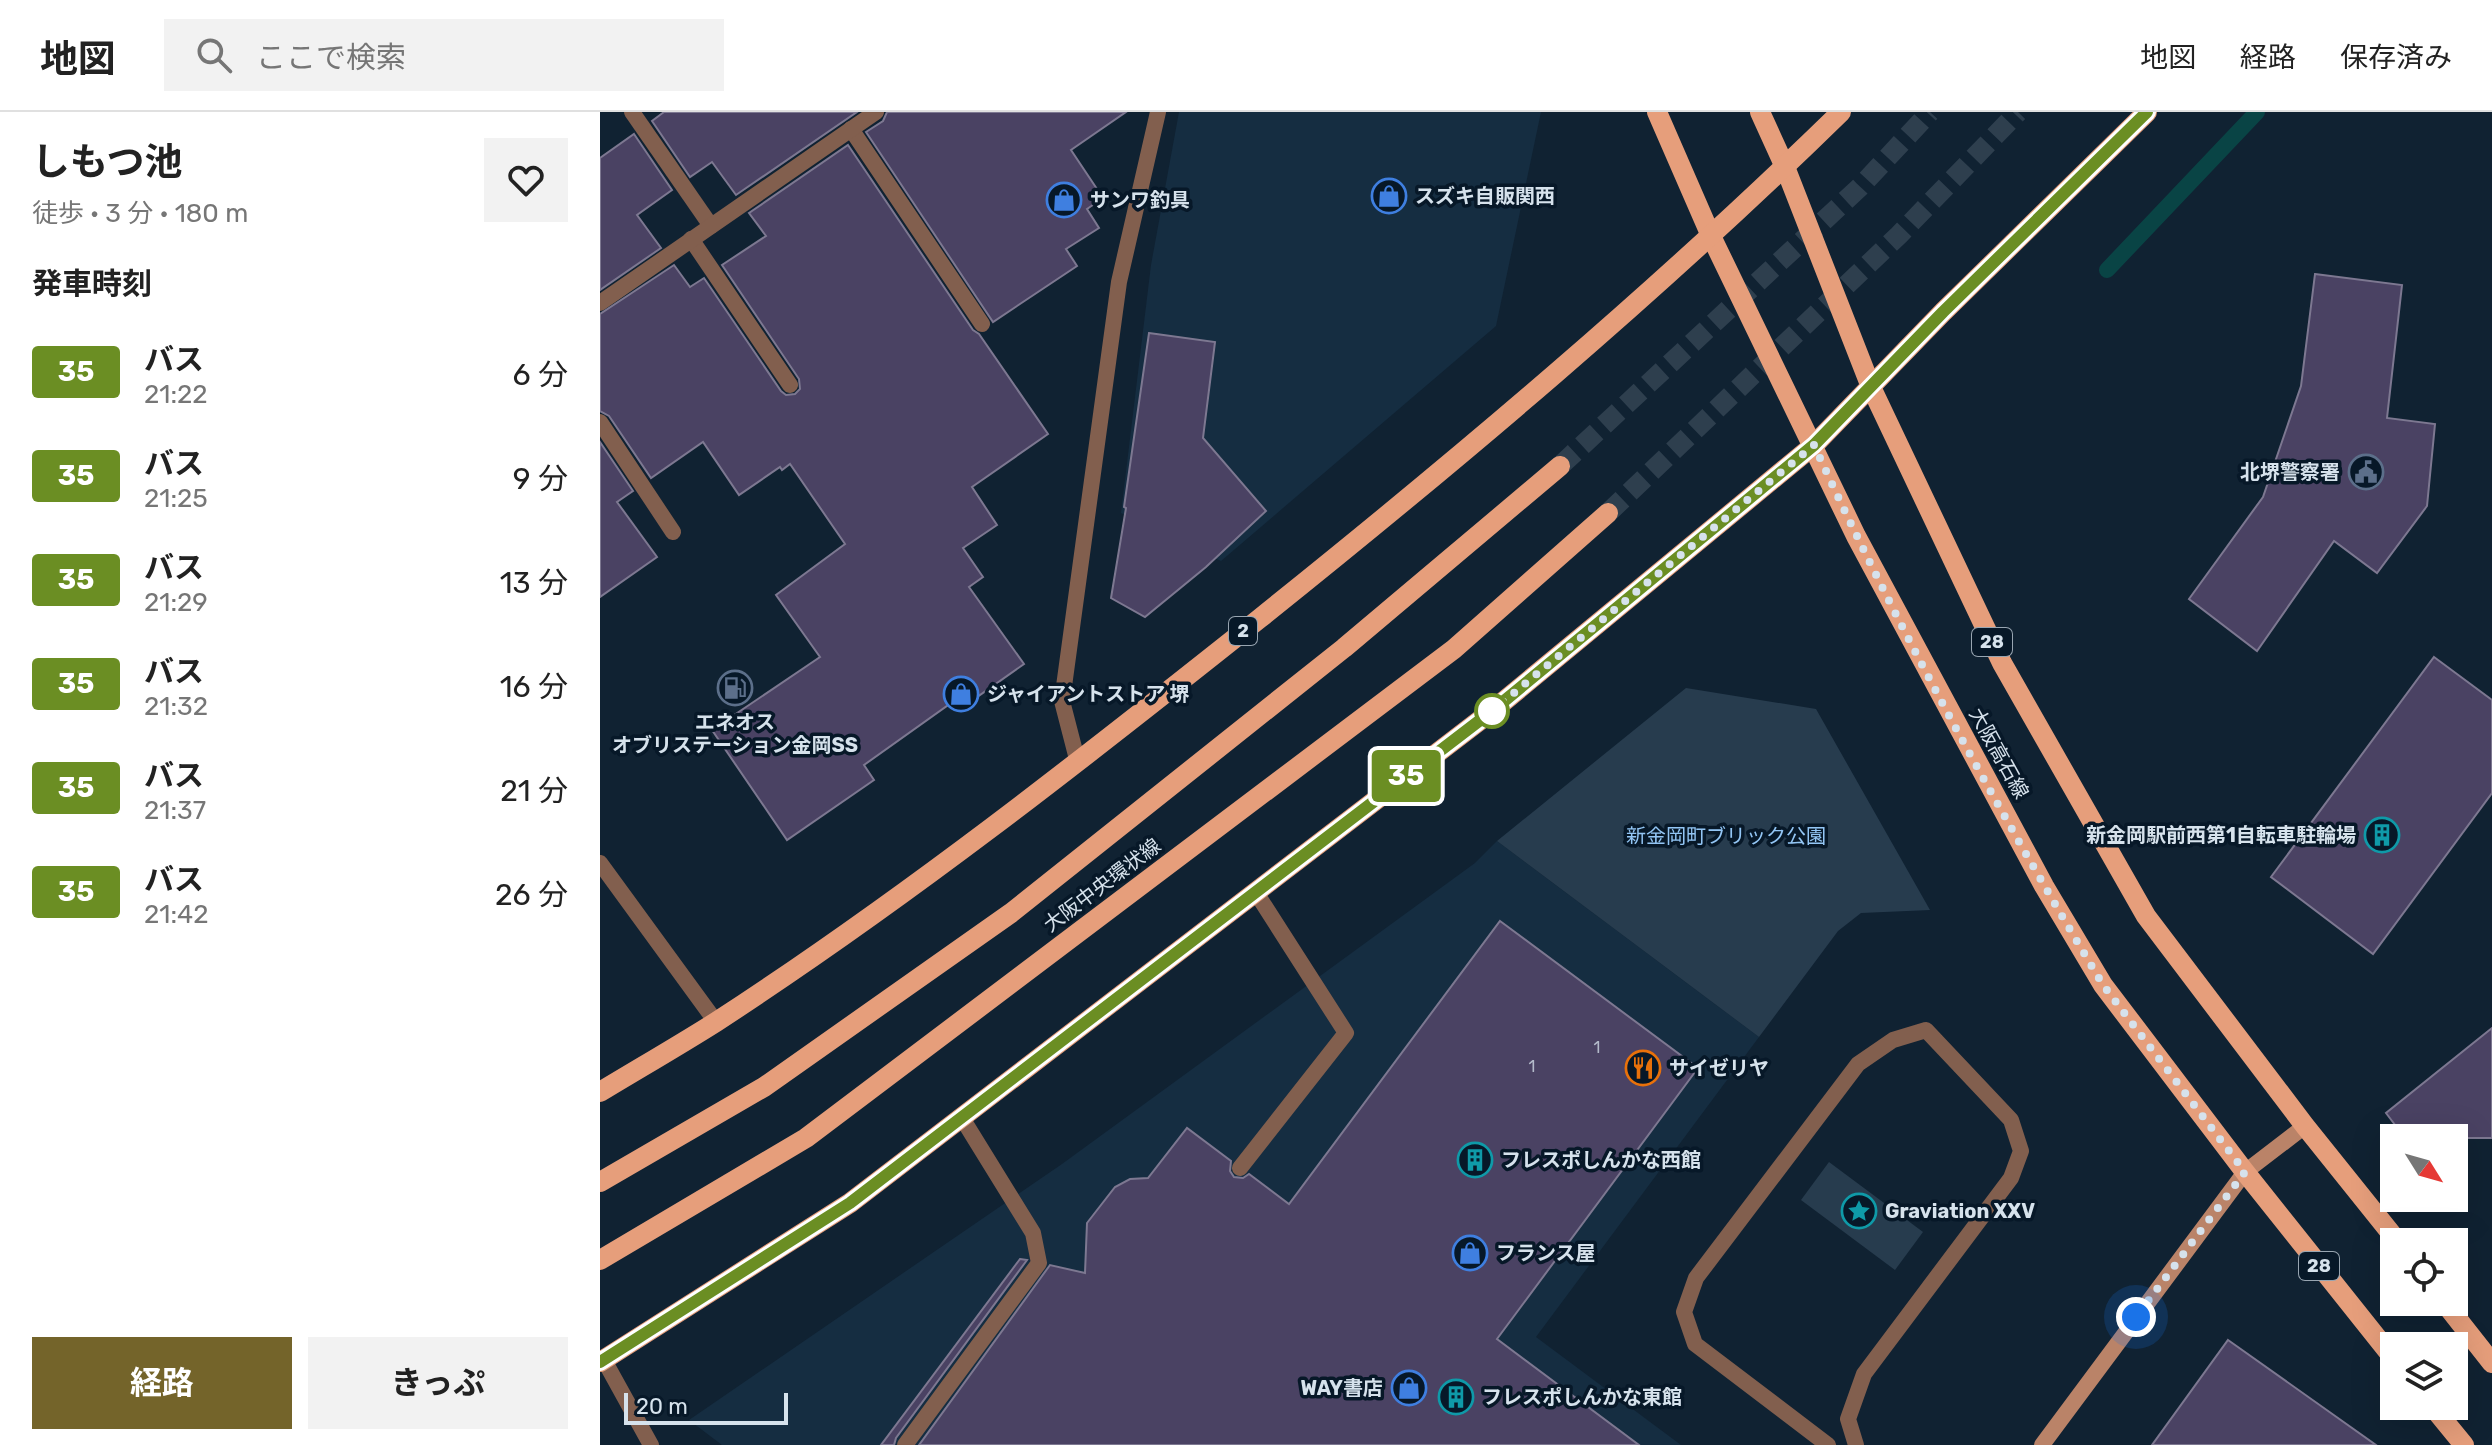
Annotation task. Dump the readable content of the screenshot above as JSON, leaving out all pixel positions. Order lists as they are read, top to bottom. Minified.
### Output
{"streets":{"main road":["2","28","大阪高石線","大阪中央環状線"]},"crossings":[["2","28"],["2","大阪高石線"]],"parks":["新金岡町ブリック公園"],"places":{"shop":["スズキ自販関西","サンワ釣具","ジャイアントストア 堺","フランス屋","WAY書店"],"public building":["北堺警察署"],"fuel station":["エネオス オブリステーション金岡SS"],"building":["新金岡駅前西第1自転車駐輪場","フレスポしんかな西館","フレスポしんかな東館"],"restaurant":["サイゼリヤ"],"place":["Graviation XXV"]},"lines":["bus line 35"],"house_numbers":["1","1"],"scale_bar":"20 m","north":"bottom right","page":{"header":"地図","search":"ここで検索","nav":["地図","経路","保存済み"],"heading":[["しもつ池","徒歩 · 3 分 · 180 m"],"発車時刻"],"on_map":"35","list":[{"mark":"35","name":"バス","note":"21:22","value":"6 分"},{"mark":"35","name":"バス","note":"21:25","value":"9 分"},{"mark":"35","name":"バス","note":"21:29","value":"13 分"},{"mark":"35","name":"バス","note":"21:32","value":"16 分"},{"mark":"35","name":"バス","note":"21:37","value":"21 分"},{"mark":"35","name":"バス","note":"21:42","value":"26 分"}],"buttons":["経路","きっぷ"],"scale":"20 m"}}
